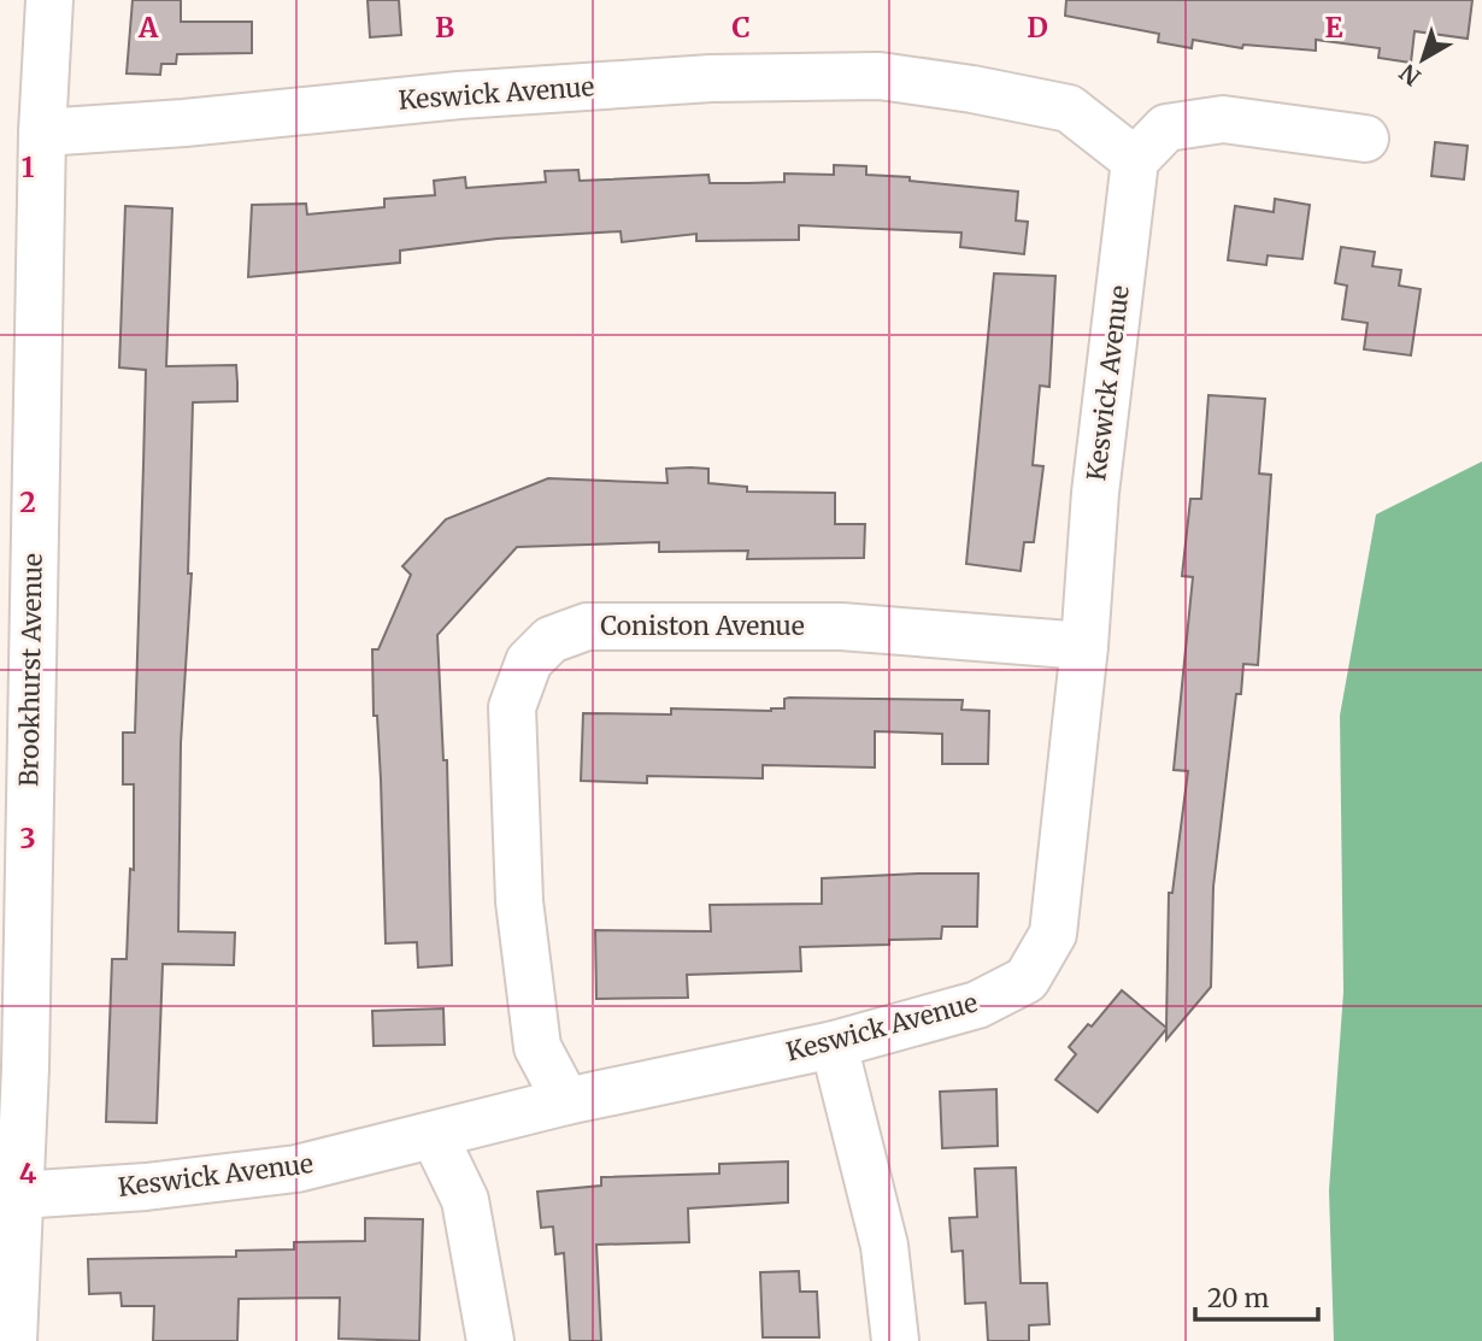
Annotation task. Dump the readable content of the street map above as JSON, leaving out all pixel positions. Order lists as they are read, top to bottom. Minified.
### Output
{"streets":{"street":["Keswick Avenue","Coniston Avenue","Brookhurst Avenue"]},"crossings":[["Keswick Avenue","Coniston Avenue"],["Keswick Avenue","Brookhurst Avenue"]],"scale_bar":"20 m","north":"bottom left","grid":{"columns":["A","B","C","D","E"],"rows":["1","2","3","4"]}}
